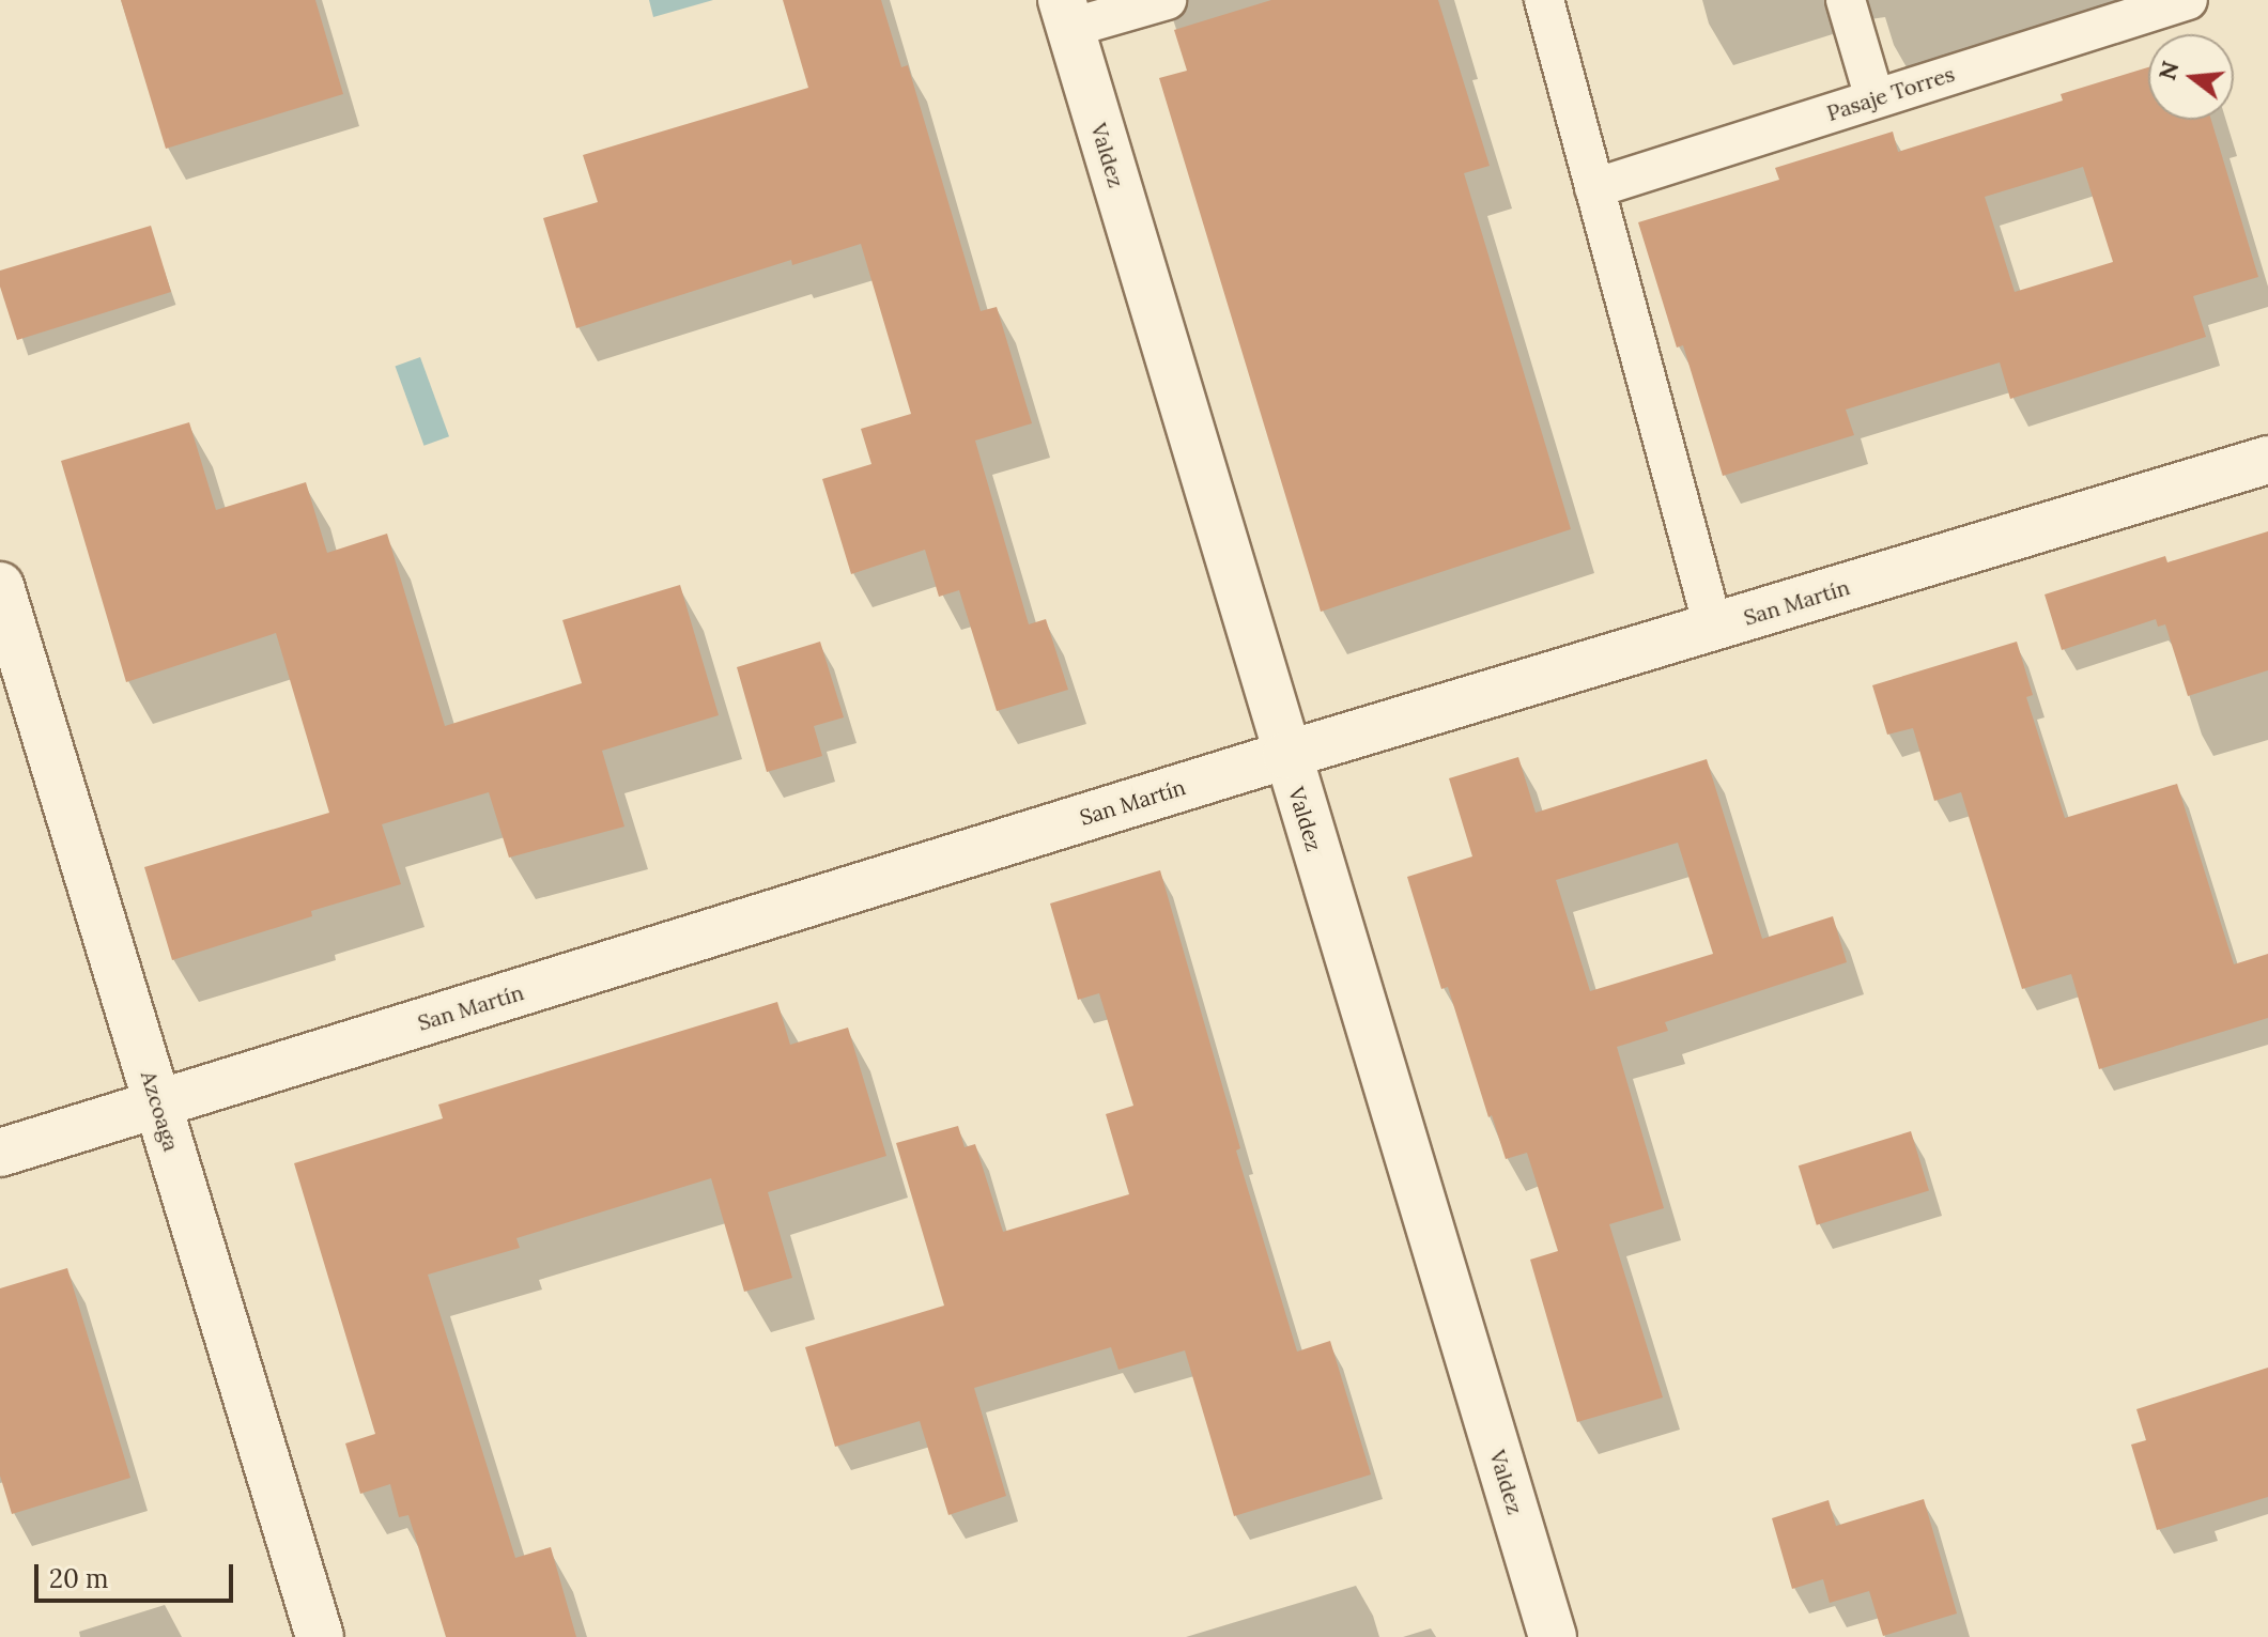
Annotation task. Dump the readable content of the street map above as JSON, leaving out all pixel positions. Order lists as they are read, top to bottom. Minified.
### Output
{"streets":{"street":["Valdez","San Martín","Azcoaga"],"lane":["Pasaje Torres"]},"crossings":[["Valdez","San Martín"],["San Martín","Azcoaga"]],"scale_bar":"20 m","north":"left"}
